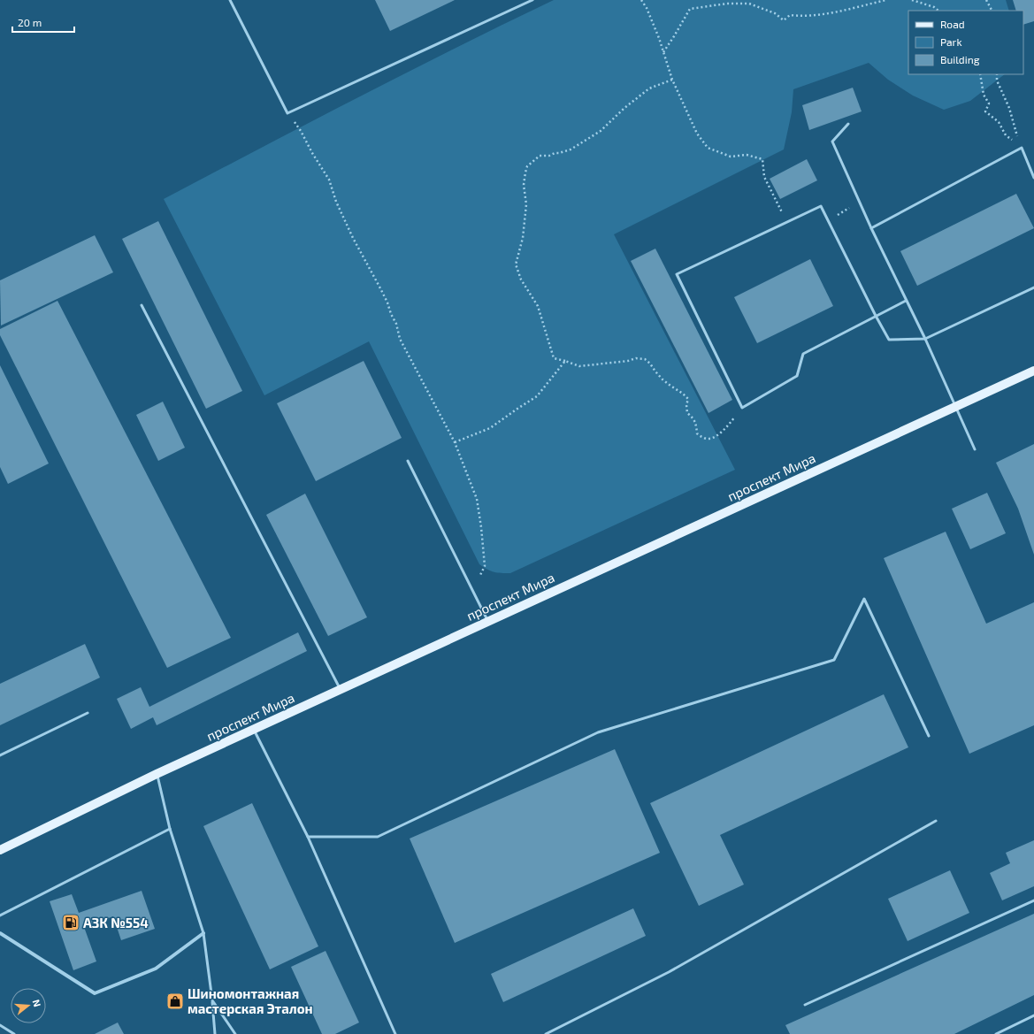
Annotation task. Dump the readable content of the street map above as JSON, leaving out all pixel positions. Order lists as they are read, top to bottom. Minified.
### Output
{"streets":{"main road":["проспект Мира"]},"places":{"fuel station":["АЗК №554"],"shop":["Шиномонтажная мастерская Эталон"]},"legend":["Road","Park","Building"],"scale_bar":"20 m","north":"right"}
